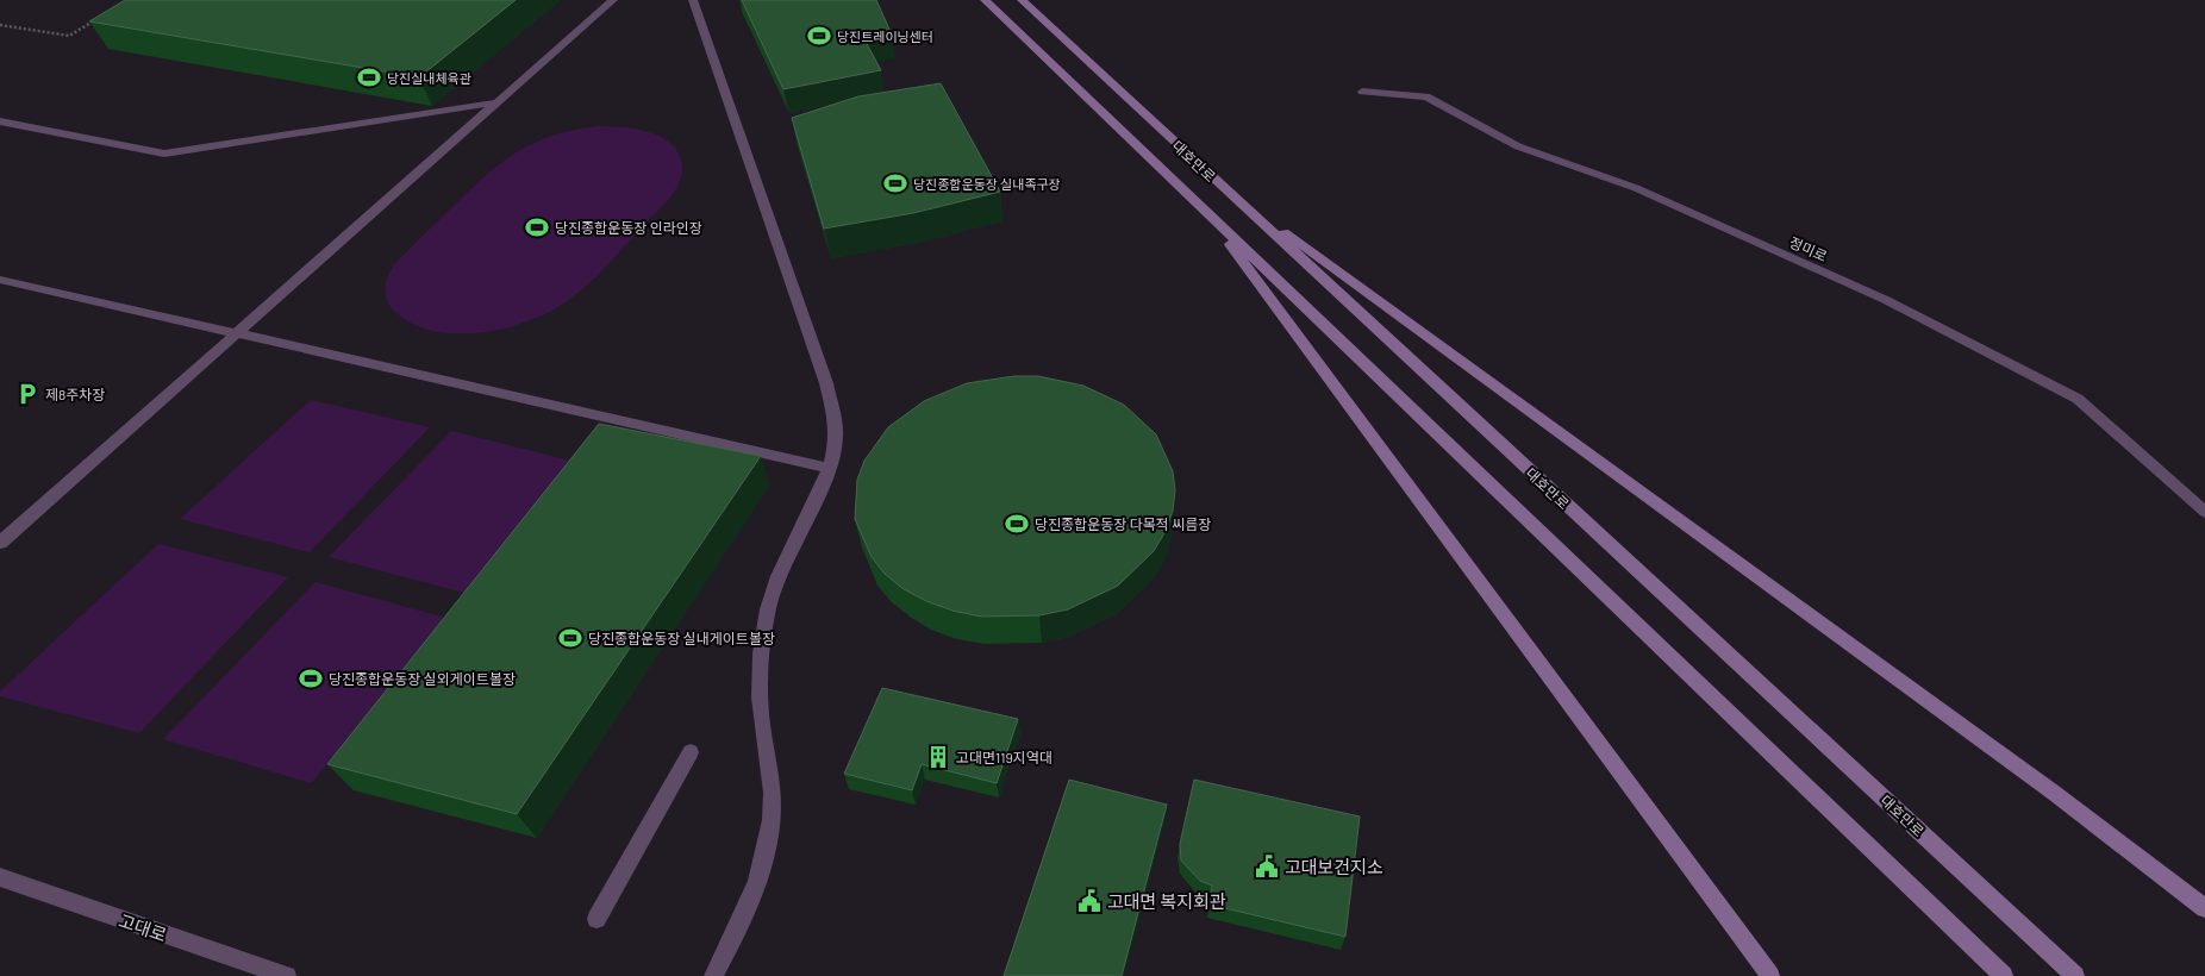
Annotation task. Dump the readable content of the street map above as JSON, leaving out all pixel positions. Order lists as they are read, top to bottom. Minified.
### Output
{"streets":{"main road":["대호만로"],"street":["정미로","고대로"]},"places":{"sports":["당진트레이닝센터","당진실내체육관","당진종합운동장 실내족구장","당진종합운동장 인라인장","당진종합운동장 다목적 씨름장","당진종합운동장 실내게이트볼장","당진종합운동장 실외게이트볼장"],"parking":["제8주차장"],"building":["고대면119지역대"],"public building":["고대보건지소","고대면 복지회관"]}}
